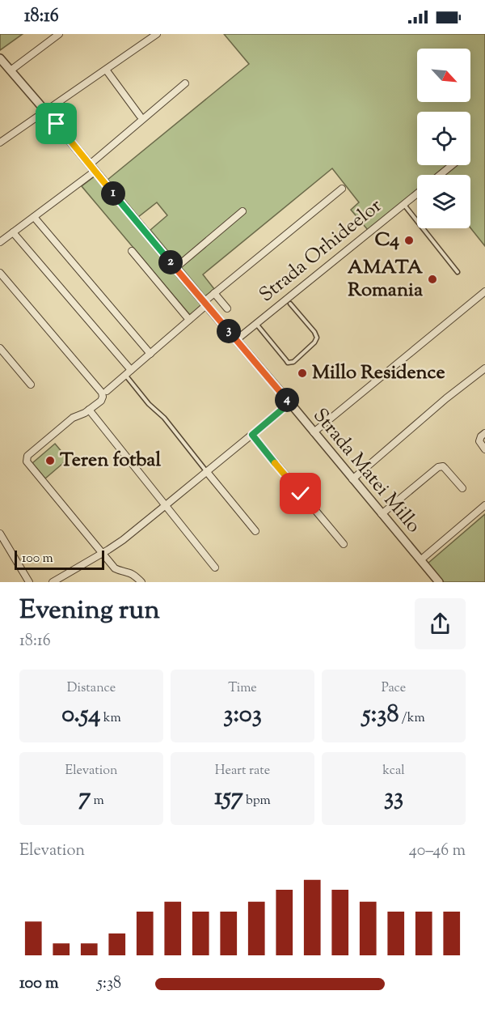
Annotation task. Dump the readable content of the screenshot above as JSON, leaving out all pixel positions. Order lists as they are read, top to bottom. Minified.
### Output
{"streets":{"street":["Strada Orhideelor","Strada Matei Millo"]},"crossings":[["Strada Orhideelor","Strada Matei Millo"]],"places":["C4","AMATA Romania","Millo Residence","Teren fotbal"],"scale_bar":"100 m","north":"bottom right","page":{"status":"18:16","pins":["1","2","3","4"],"scale":"100 m","heading":["Evening run","18:16"],"stats":[["Distance","0.54 km"],["Time","3:03"],["Pace","5:38 /km"],["Elevation","7 m"],["Heart rate","157 bpm"],["kcal","33"]],"chart":["Elevation","40–46 m"],"list":[{"name":"100 m","note":"5:38"}]}}
